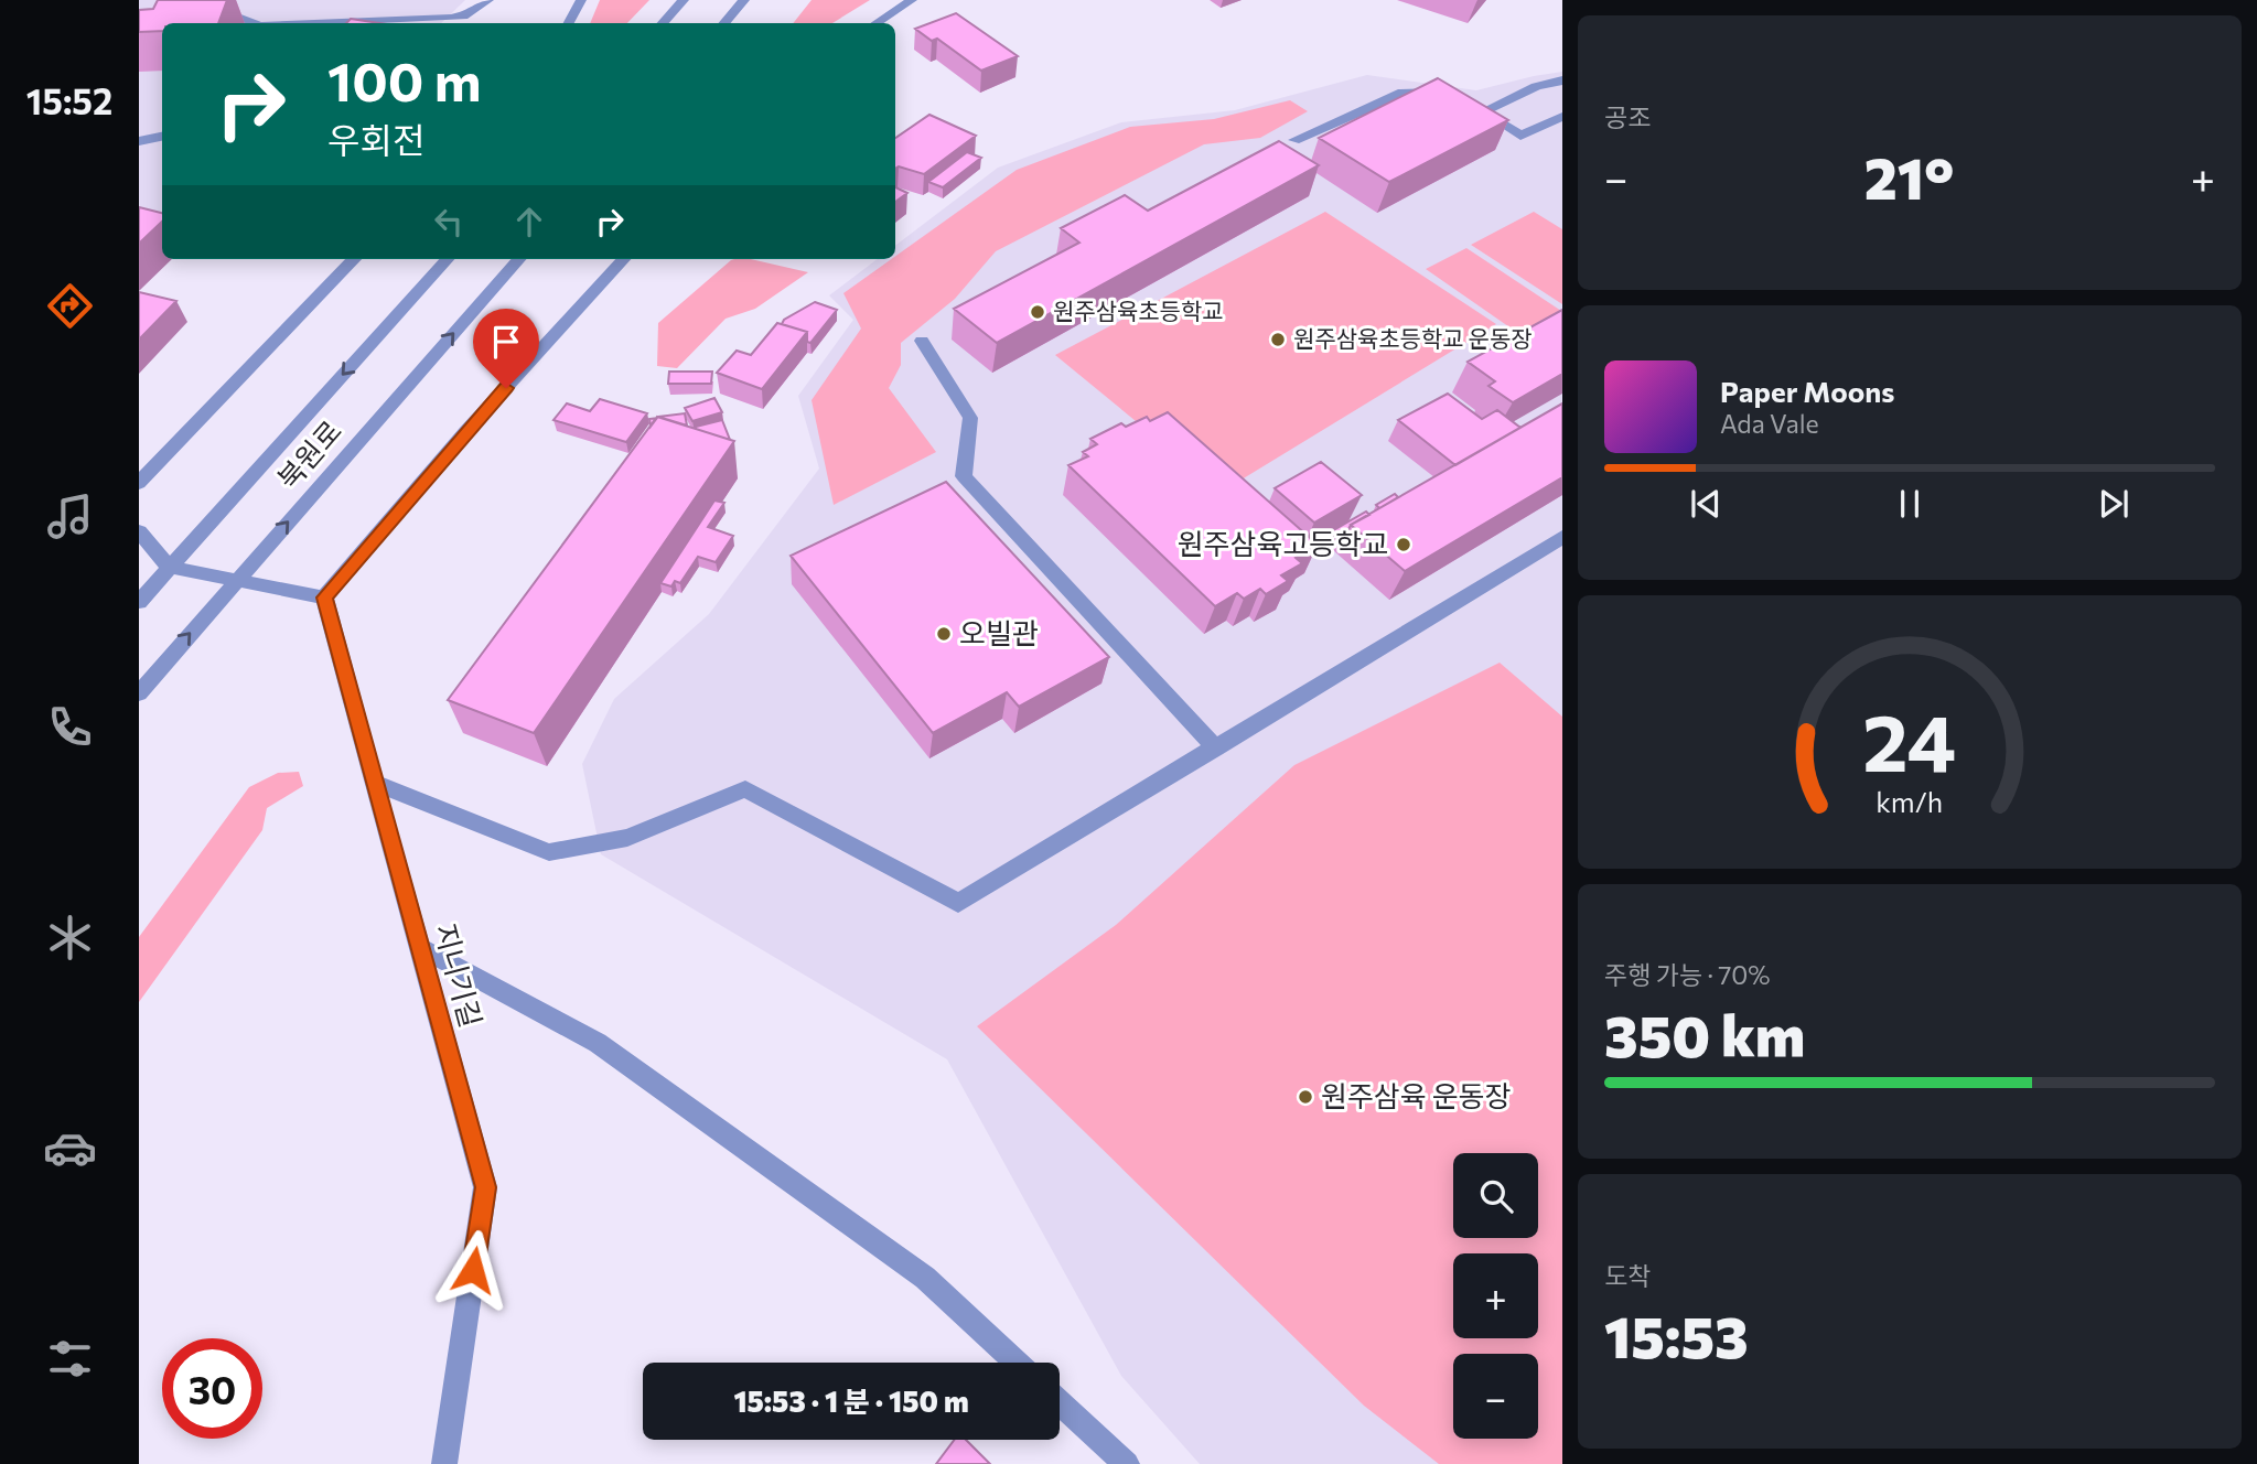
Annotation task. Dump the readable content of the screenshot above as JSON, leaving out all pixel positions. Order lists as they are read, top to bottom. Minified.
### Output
{"streets":{"street":["북원로","지니기길"]},"places":["원주삼육초등학교","원주삼육초등학교 운동장","원주삼육고등학교","오빌관","원주삼육 운동장"],"page":{"tabs":"15:52","tile":["공조",["주행 가능 · 70%","350 km"],["도착","15:53"]],"turn":["100 m","우회전"],"heat":["−","21°","+"],"song":["Paper Moons","Ada Vale"],"map_buttons":["+","−"],"limit":"30","trip":"15:53 · 1 분 · 150 m","gauge":["24","km/h"]}}
